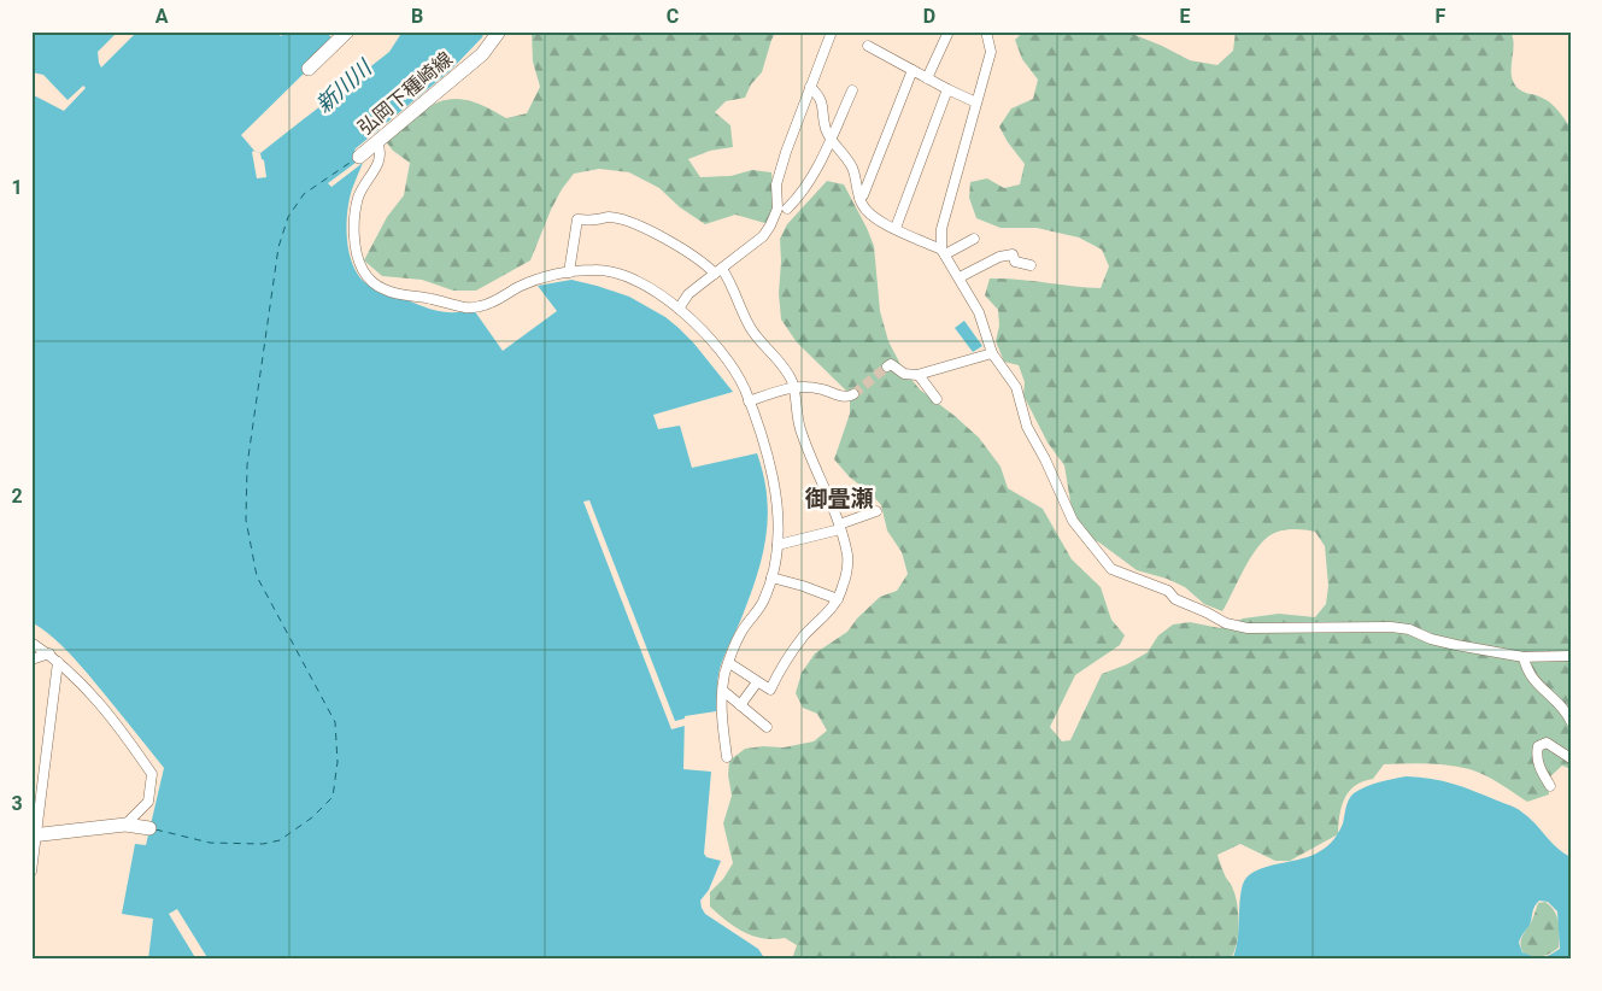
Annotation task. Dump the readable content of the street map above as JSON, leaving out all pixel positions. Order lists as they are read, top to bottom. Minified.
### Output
{"streets":{"main road":["弘岡下種崎線"]},"districts":["御畳瀬"],"water":["新川川"],"grid":{"columns":["A","B","C","D","E","F"],"rows":["1","2","3"]}}
